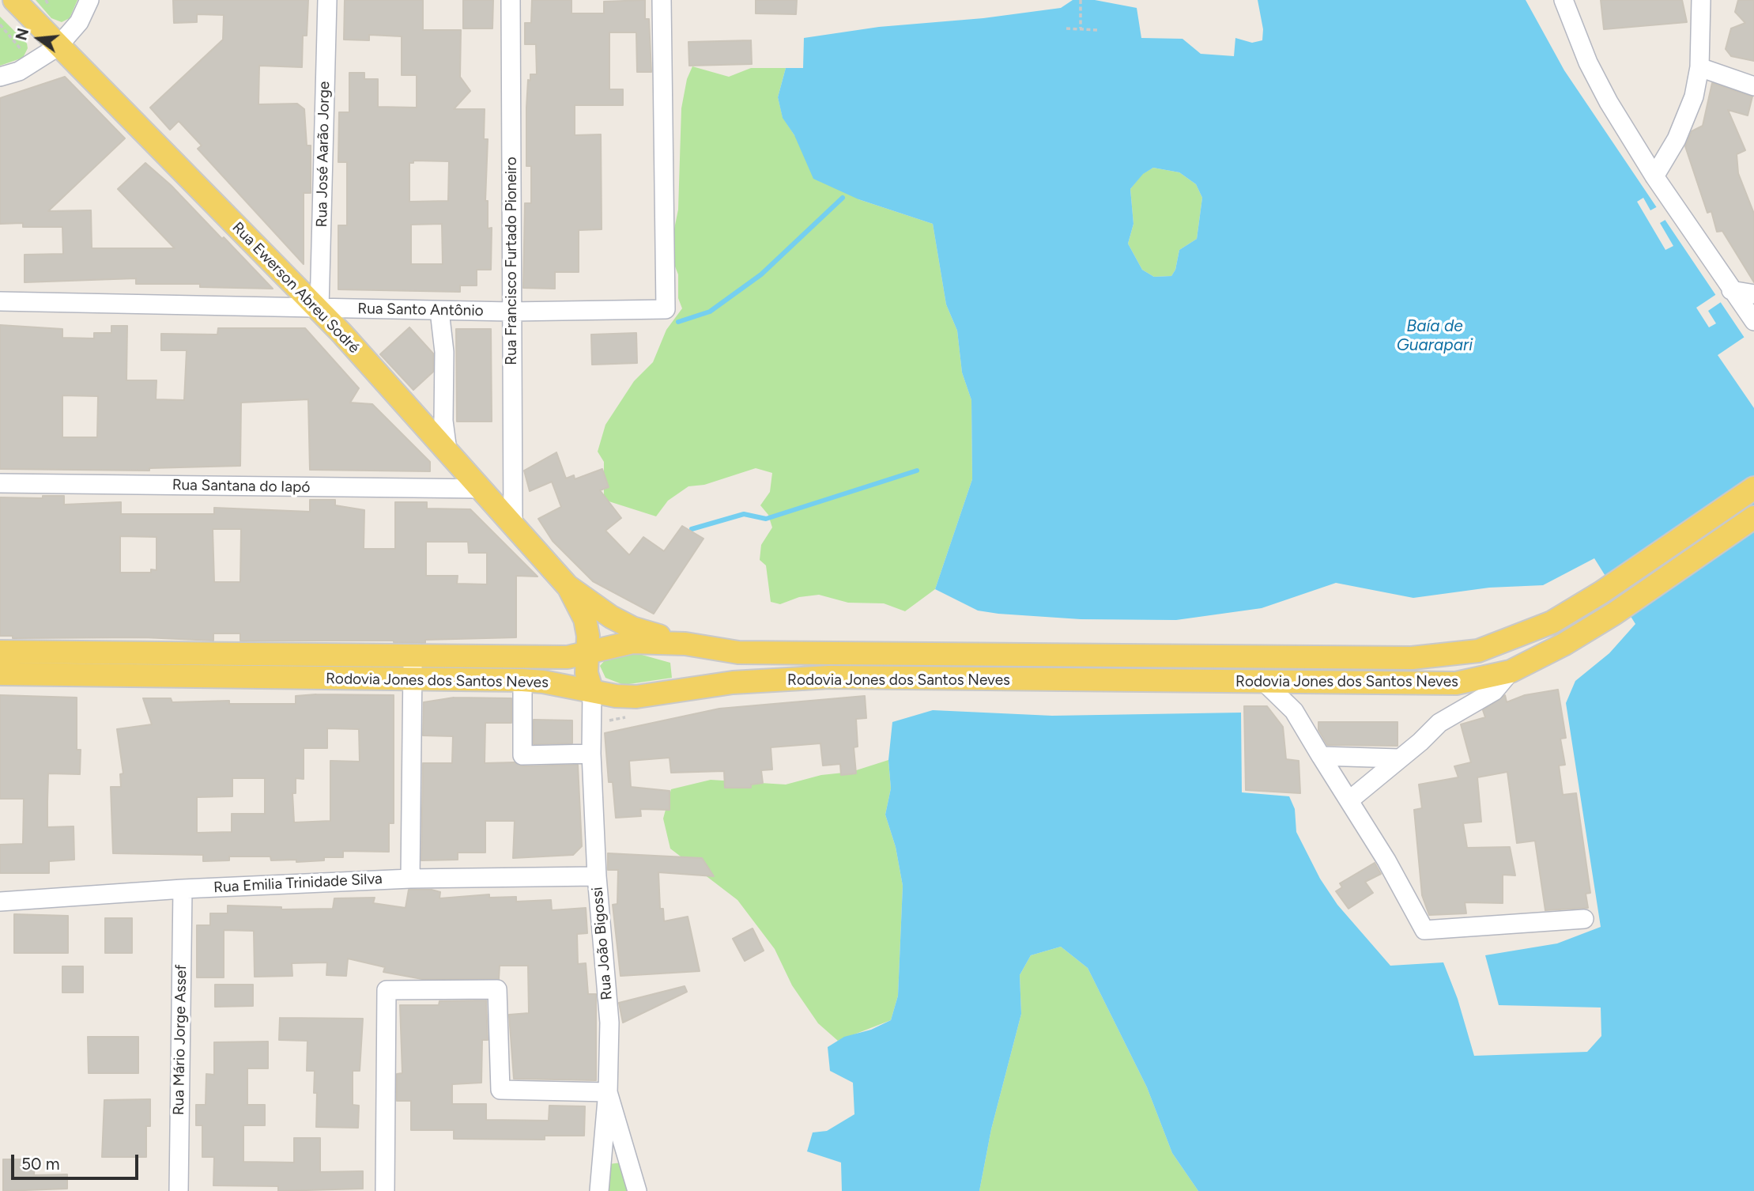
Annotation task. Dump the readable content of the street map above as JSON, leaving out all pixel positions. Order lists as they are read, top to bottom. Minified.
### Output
{"streets":{"main road":["Rua Ewerson Abreu Sodré","Rodovia Jones dos Santos Neves"],"street":["Rua José Aarão Jorge","Rua Francisco Furtado Pioneiro","Rua Santo Antônio","Rua Santana do Iapó","Rua Emilia Trinidade Silva","Rua João Bigossi","Rua Mário Jorge Assef"]},"crossings":[["Rua José Aarão Jorge","Rua Ewerson Abreu Sodré"],["Rua José Aarão Jorge","Rua Santo Antônio"],["Rua Francisco Furtado Pioneiro","Rua Ewerson Abreu Sodré"],["Rua Francisco Furtado Pioneiro","Rua Santo Antônio"],["Rua Ewerson Abreu Sodré","Rua Santo Antônio"],["Rua Ewerson Abreu Sodré","Rua Santana do Iapó"],["Rua Ewerson Abreu Sodré","Rodovia Jones dos Santos Neves"],["Rua Ewerson Abreu Sodré","Rua João Bigossi"],["Rodovia Jones dos Santos Neves","Rua João Bigossi"],["Rua Emilia Trinidade Silva","Rua João Bigossi"],["Rua Emilia Trinidade Silva","Rua Mário Jorge Assef"]],"water":["Baía de Guarapari"],"scale_bar":"50 m","north":"left"}
